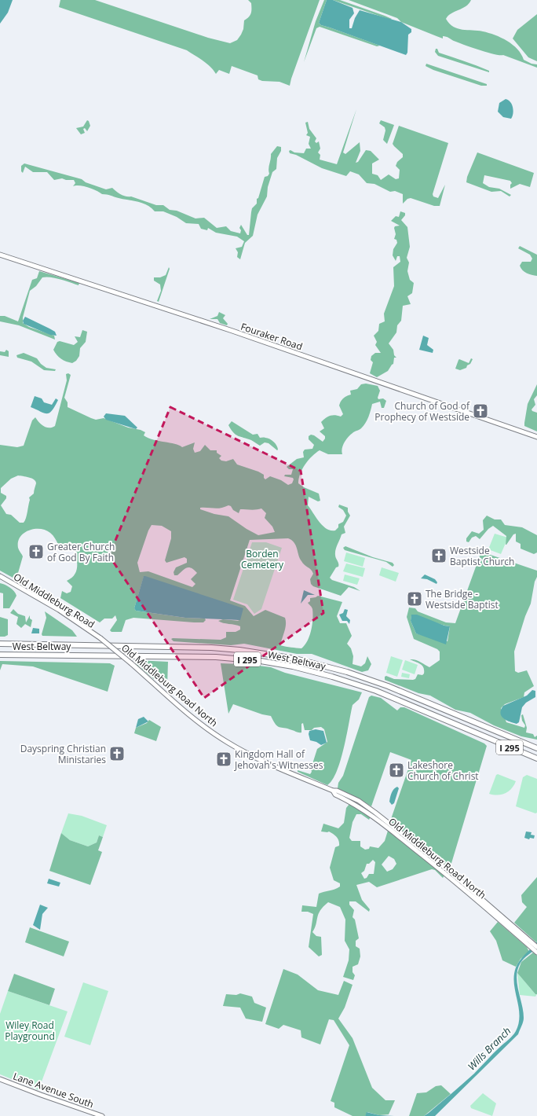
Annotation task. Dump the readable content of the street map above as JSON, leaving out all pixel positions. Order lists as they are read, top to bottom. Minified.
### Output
{"streets":{"highway":["West Beltway","I 295"],"main road":["Fouraker Road","Old Middleburg Road","Old Middleburg Road North","Lane Avenue South"]},"crossings":[["Old Middleburg Road","Old Middleburg Road North"]],"water":["Wills Branch"],"parks":["Borden Cemetery","Wiley Road Playground"],"places":{"church":["Church of God of Prophecy of Westside","Greater Church of God By Faith","Westside Baptist Church","The Bridge - Westside Baptist","Dayspring Christian Ministaries","Kingdom Hall of Jehovah's Witnesses","Lakeshore Church of Christ"]}}
